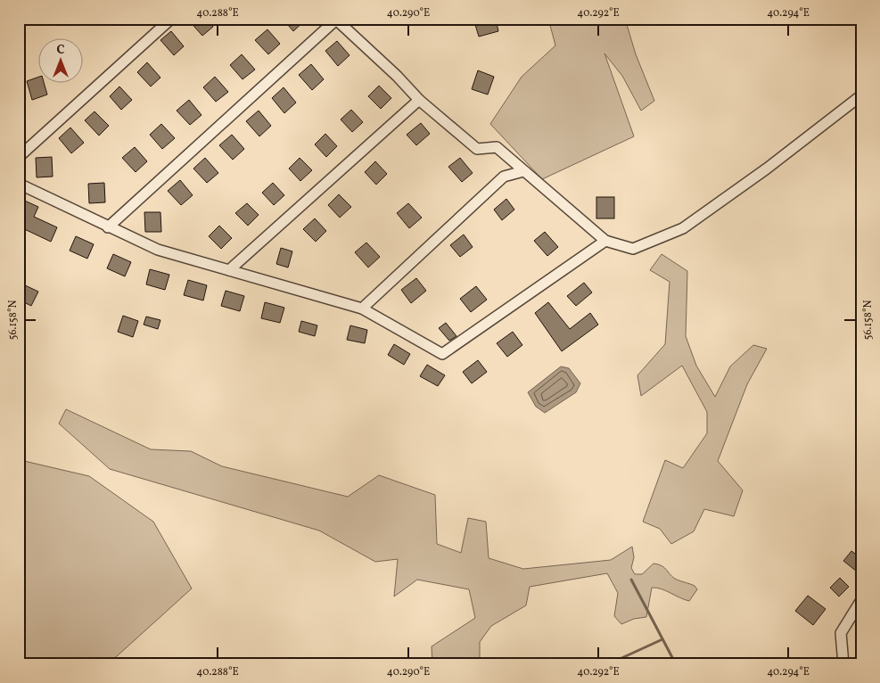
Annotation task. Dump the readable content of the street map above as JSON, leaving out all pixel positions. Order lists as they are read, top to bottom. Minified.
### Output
{"north":"top","coordinates":["40.288°E","40.290°E","40.292°E","40.294°E","56.158°N"]}
